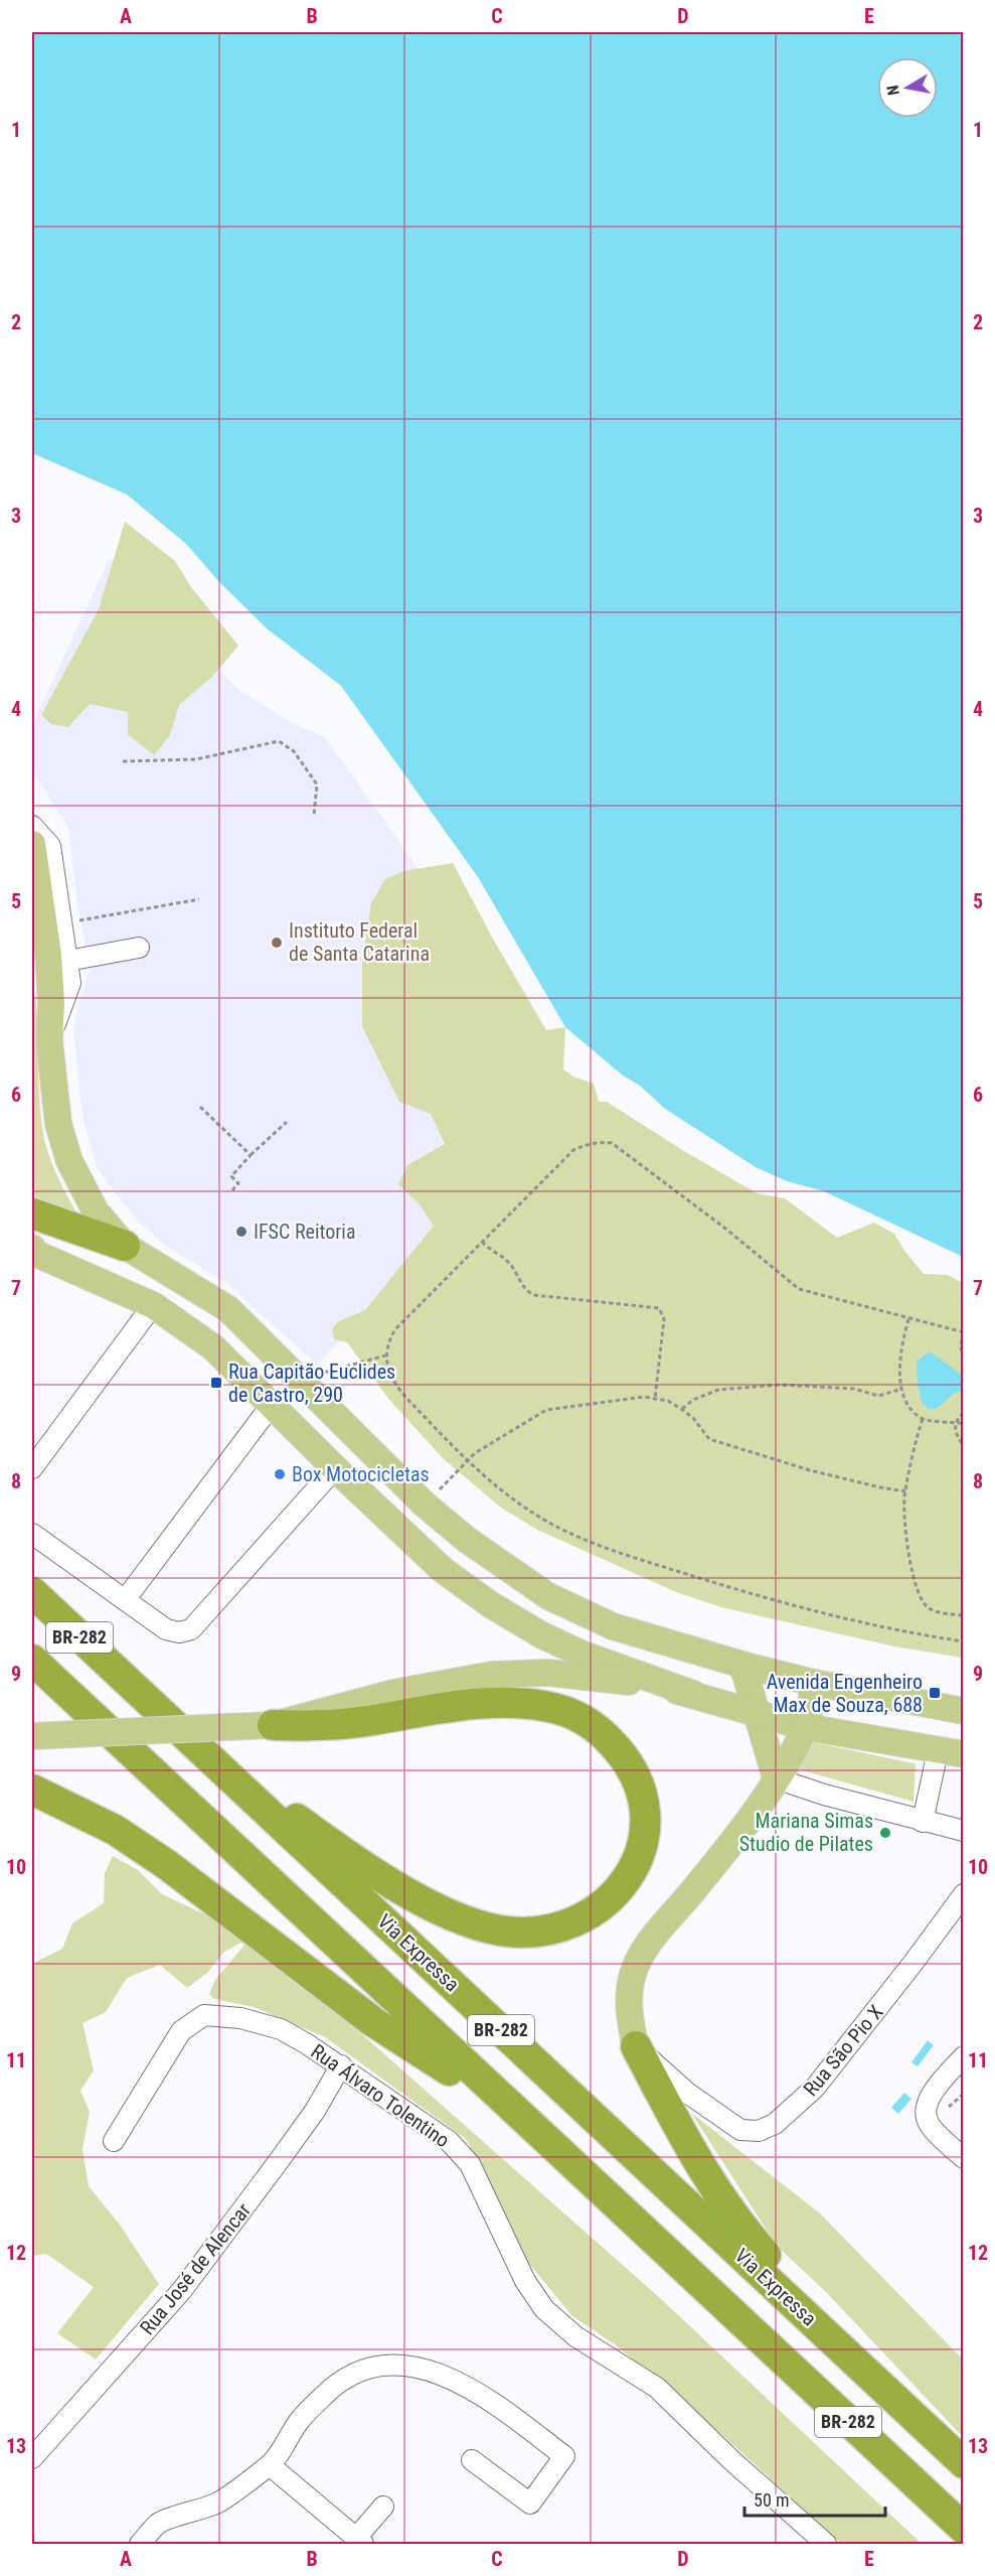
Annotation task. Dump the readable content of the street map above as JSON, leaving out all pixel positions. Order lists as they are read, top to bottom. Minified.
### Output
{"streets":{"highway":["BR-282","Via Expressa"],"street":["Rua São Pio X","Rua Álvaro Tolentino","Rua José de Alencar"]},"crossings":[["Rua Álvaro Tolentino","Rua José de Alencar"]],"places":{"other":["Instituto Federal de Santa Catarina","IFSC Reitoria","Box Motocicletas","Mariana Simas Studio de Pilates"],"transit":["Rua Capitão Euclides de Castro, 290","Avenida Engenheiro Max de Souza, 688"]},"scale_bar":"50 m","north":"left","grid":{"columns":["A","B","C","D","E"],"rows":["1","2","3","4","5","6","7","8","9","10","11","12","13"]}}
